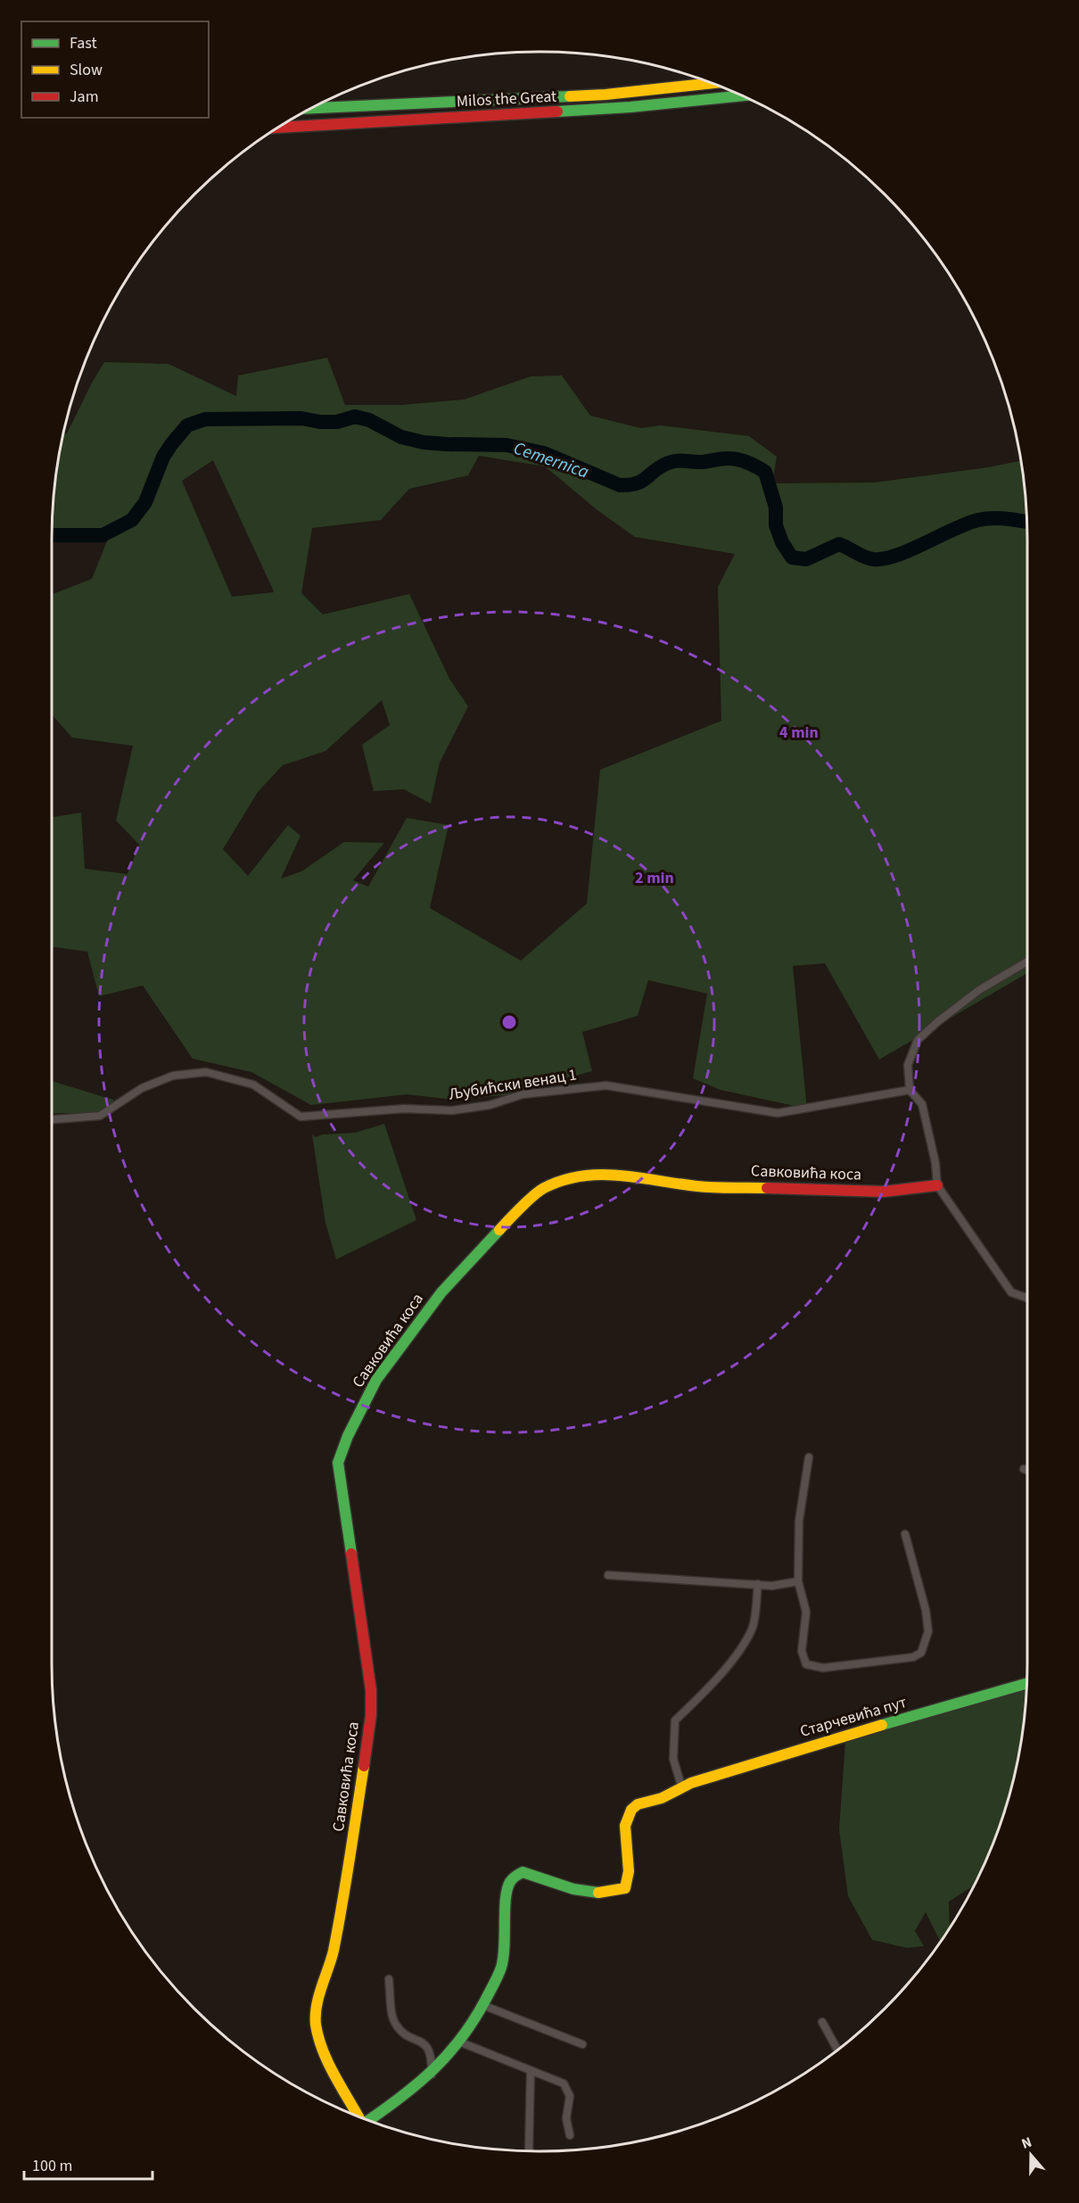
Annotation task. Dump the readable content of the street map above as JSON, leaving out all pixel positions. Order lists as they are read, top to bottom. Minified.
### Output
{"streets":{"main road":["Milos the Great","Савковића коса","Старчевића пут"],"street":["Љубићски венац 1"]},"water":["Cemernica"],"legend":["Fast","Slow","Jam"],"scale_bar":"100 m","north":"top","rings":["4 min","2 min"]}
